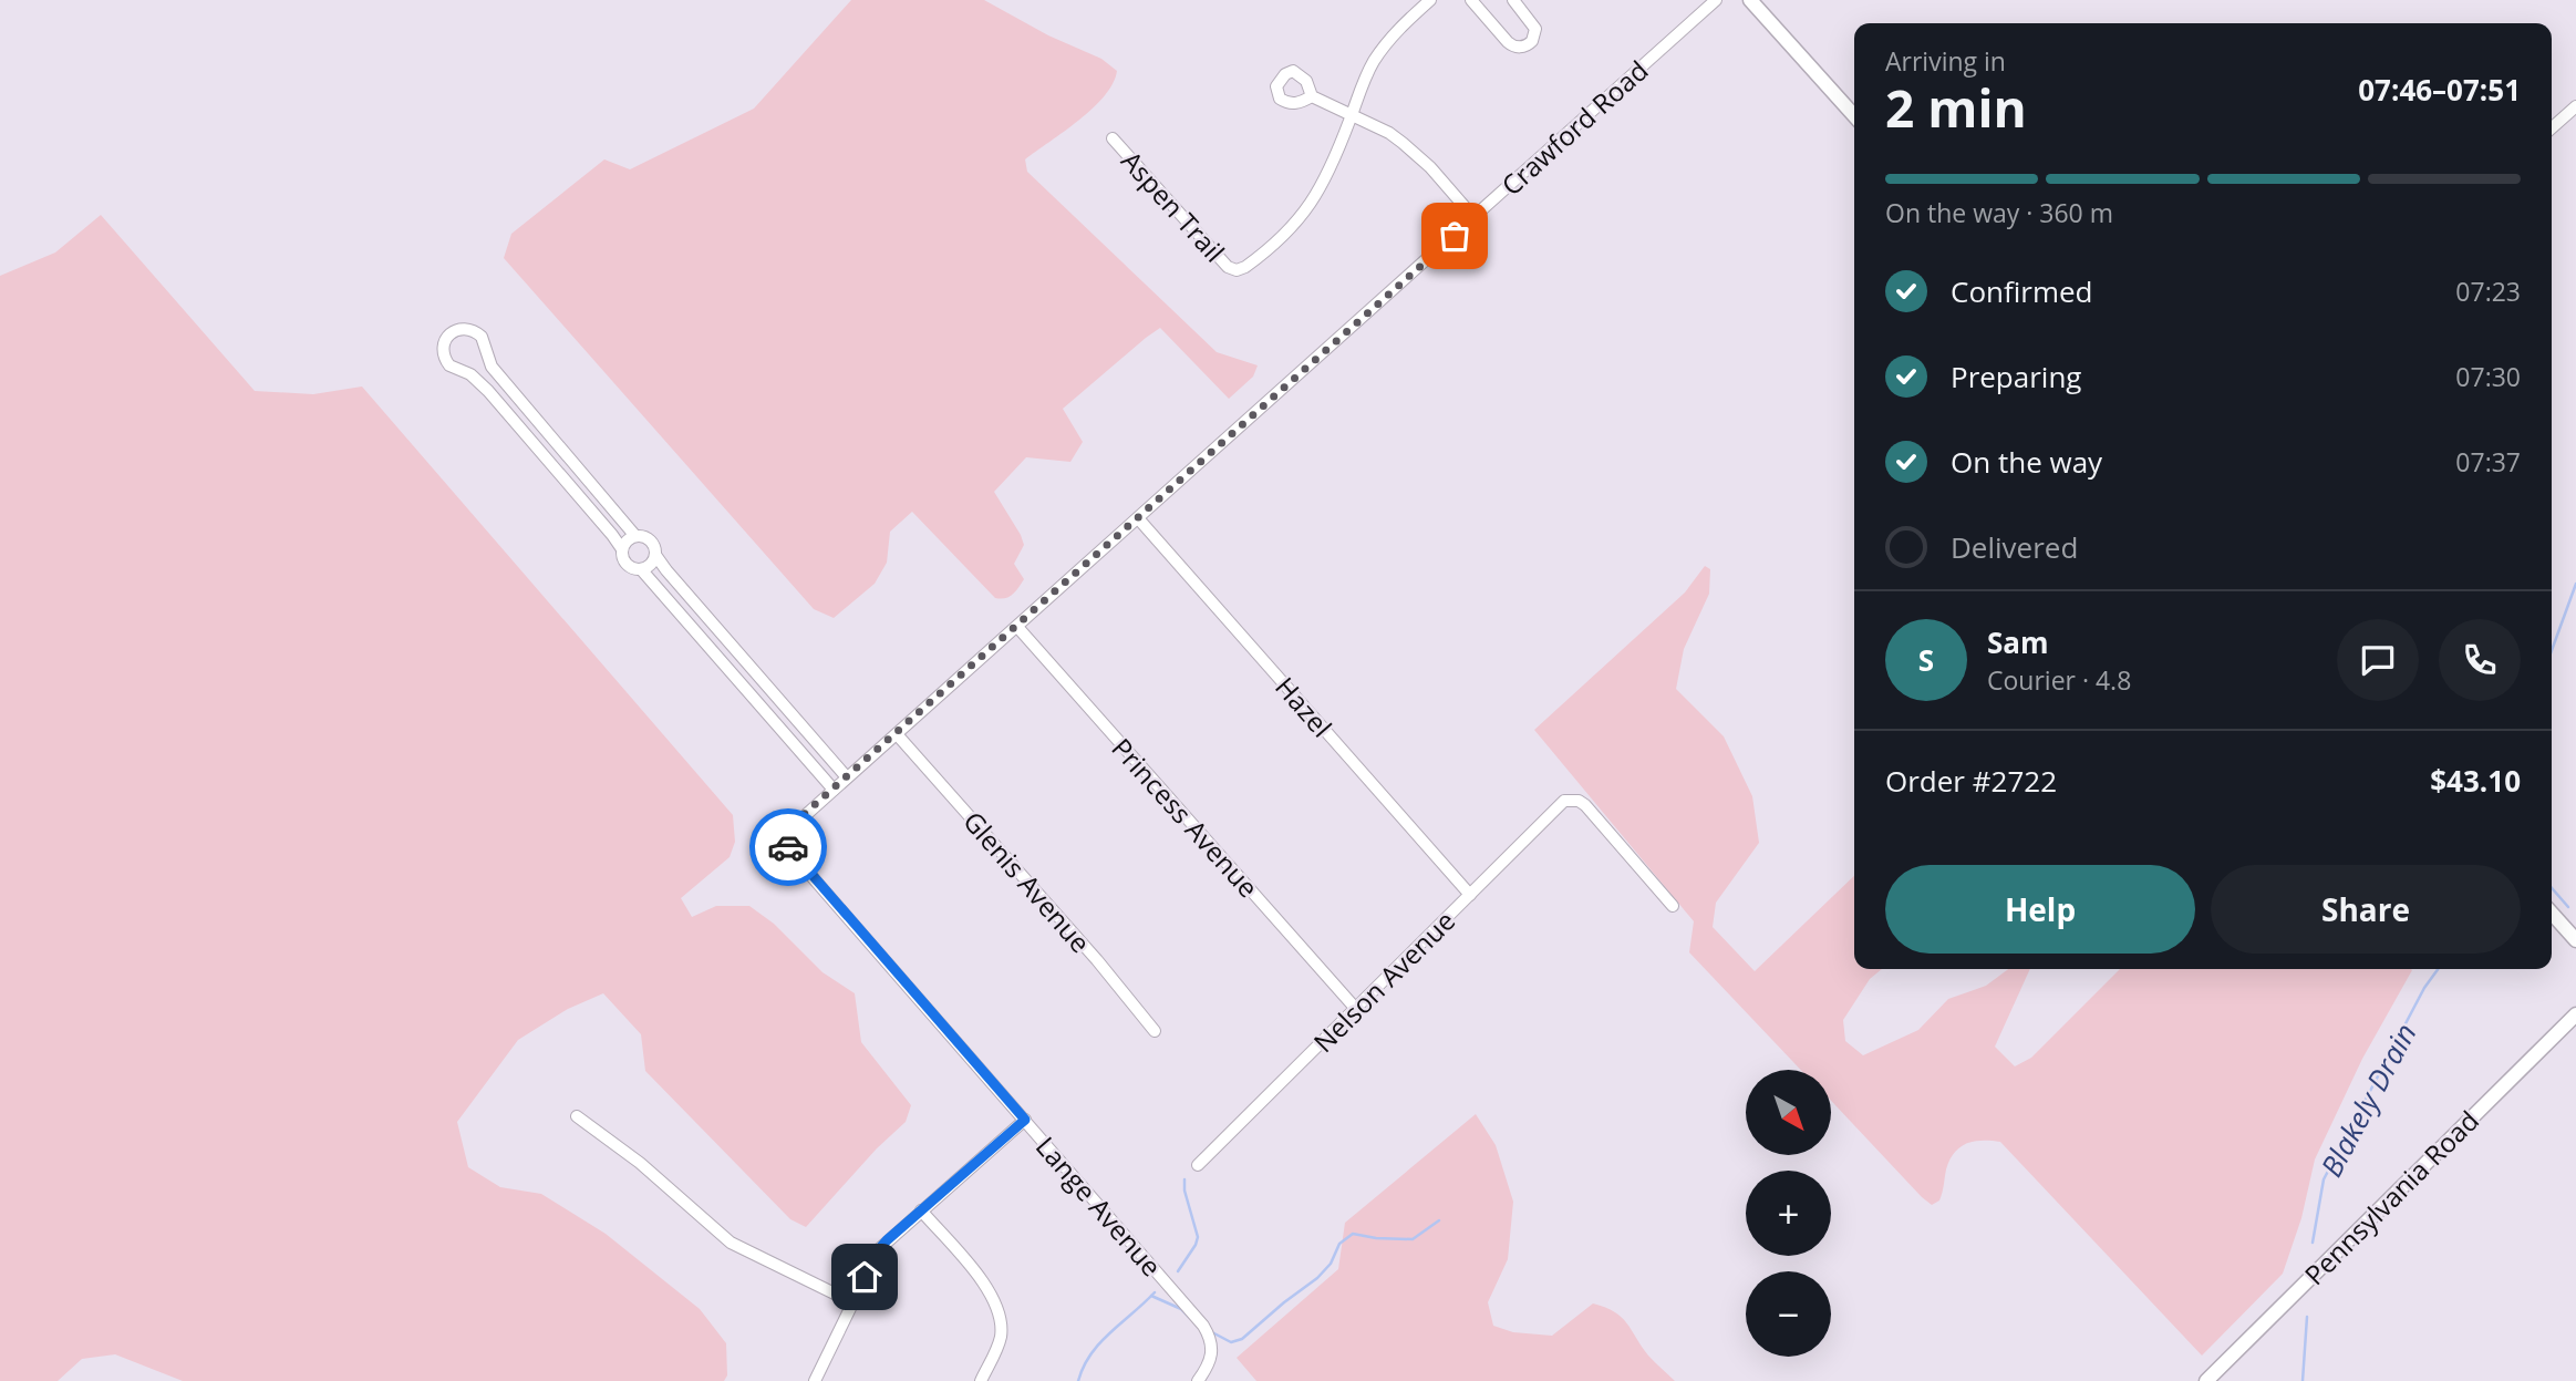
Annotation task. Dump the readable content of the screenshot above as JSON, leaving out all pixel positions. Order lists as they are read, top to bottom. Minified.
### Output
{"streets":{"street":["Crawford Road","Aspen Trail","Hazel","Princess Avenue","Glenis Avenue","Nelson Avenue","Pennsylvania Road","Lange Avenue"]},"crossings":[["Crawford Road","Hazel"],["Crawford Road","Princess Avenue"],["Crawford Road","Glenis Avenue"],["Crawford Road","Lange Avenue"],["Hazel","Nelson Avenue"],["Princess Avenue","Nelson Avenue"]],"water":["Blakely Drain"],"north":"bottom right","page":{"heading":["2 min","Arriving in","07:46–07:51"],"panel":["Sam","Courier · 4.8","Order #2722","$43.10"],"bar":"On the way · 360 m","list":[["Confirmed","07:23"],["Preparing","07:30"],["On the way","07:37"],"Delivered"],"round":"S","buttons":["Help","Share"],"map_buttons":["+","−"]}}
